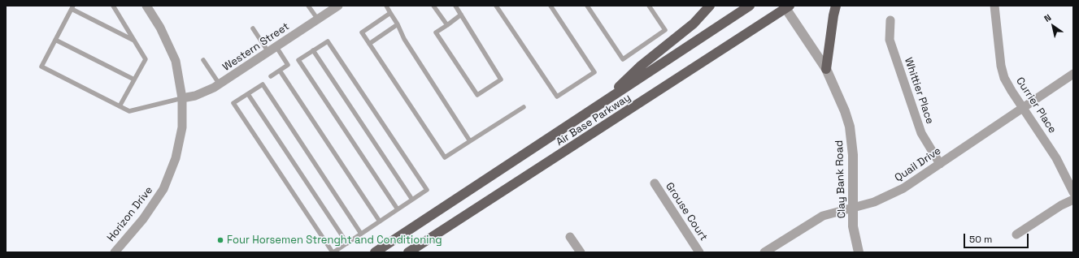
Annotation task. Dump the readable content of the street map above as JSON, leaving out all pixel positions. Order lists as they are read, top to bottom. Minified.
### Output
{"streets":{"main road":["Air Base Parkway"],"street":["Western Street","Whittier Place","Currier Place","Quail Drive","Clay Bank Road","Grouse Court","Horizon Drive"]},"crossings":[["Western Street","Horizon Drive"],["Whittier Place","Quail Drive"],["Currier Place","Quail Drive"],["Air Base Parkway","Clay Bank Road"],["Quail Drive","Clay Bank Road"]],"places":["Four Horsemen Strenght and Conditioning"],"scale_bar":"50 m","north":"top left"}
